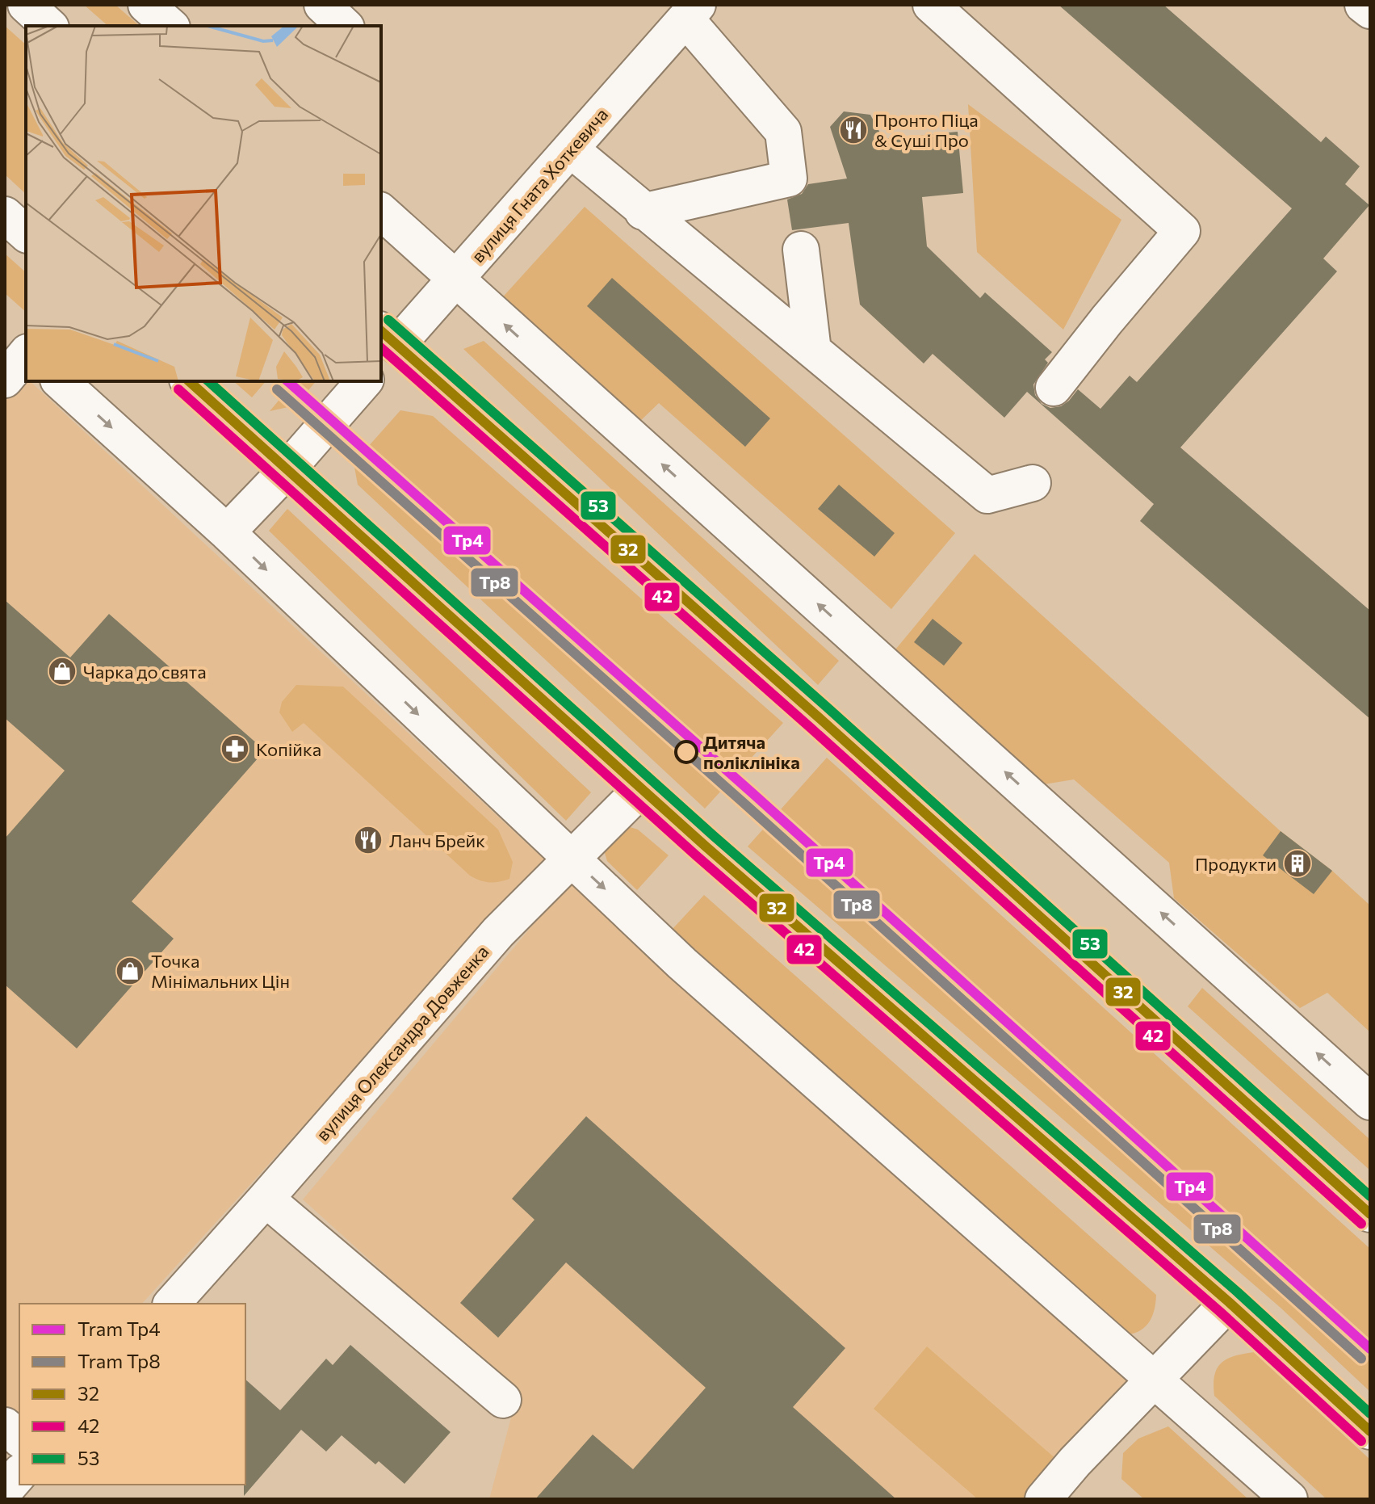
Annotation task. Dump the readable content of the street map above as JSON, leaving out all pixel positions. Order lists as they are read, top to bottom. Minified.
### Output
{"streets":{"main road":["вулиця Гната Хоткевича","вулиця Олександра Довженка"]},"places":{"restaurant":["Пронто Піца & Суші Про","Ланч Брейк"],"shop":["Чарка до свята","Точка Мінімальних Цін"],"pharmacy":["Копійка"],"other":["Дитяча поліклініка"],"building":["Продукти"]},"lines":["transit line 53","transit line 32","transit line 42","tram line Тр4","tram line Тр8"],"legend":["Tram Тр4","Tram Тр8","32","42","53"]}
